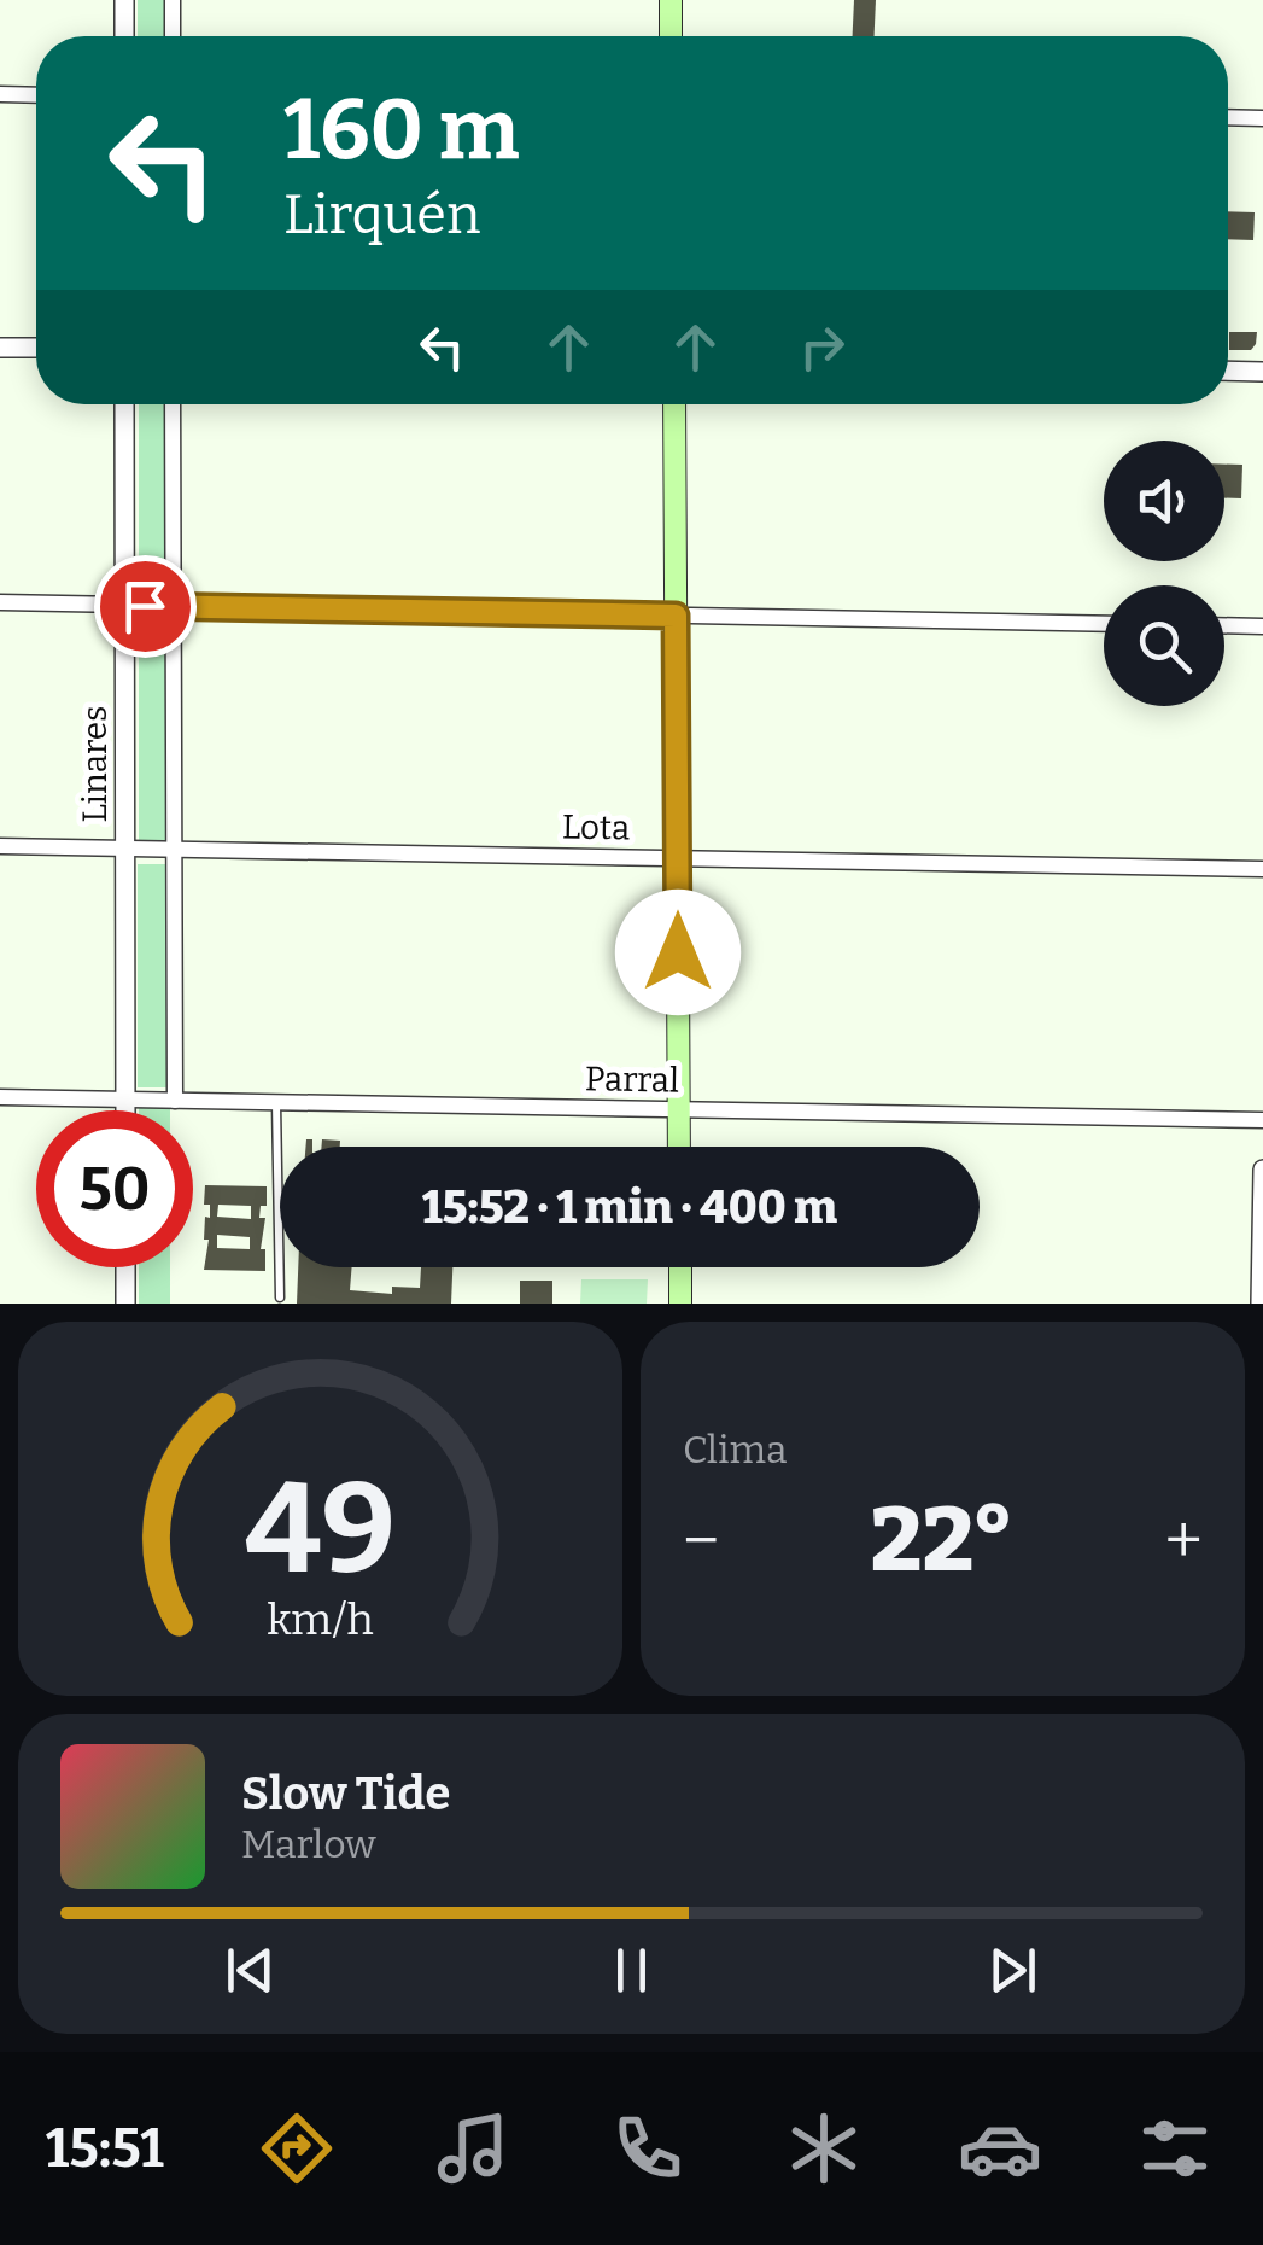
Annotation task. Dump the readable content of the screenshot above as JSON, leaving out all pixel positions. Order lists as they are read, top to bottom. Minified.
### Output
{"streets":{"street":["Linares","Lota","Parral"]},"crossings":[["Linares","Lota"],["Linares","Parral"]],"page":{"turn":["160 m","Lirquén"],"limit":"50","trip":"15:52 · 1 min · 400 m","tile":"Clima","heat":["−","22°","+"],"song":["Slow Tide","Marlow"],"tabs":"15:51","gauge":["49","km/h"]}}
